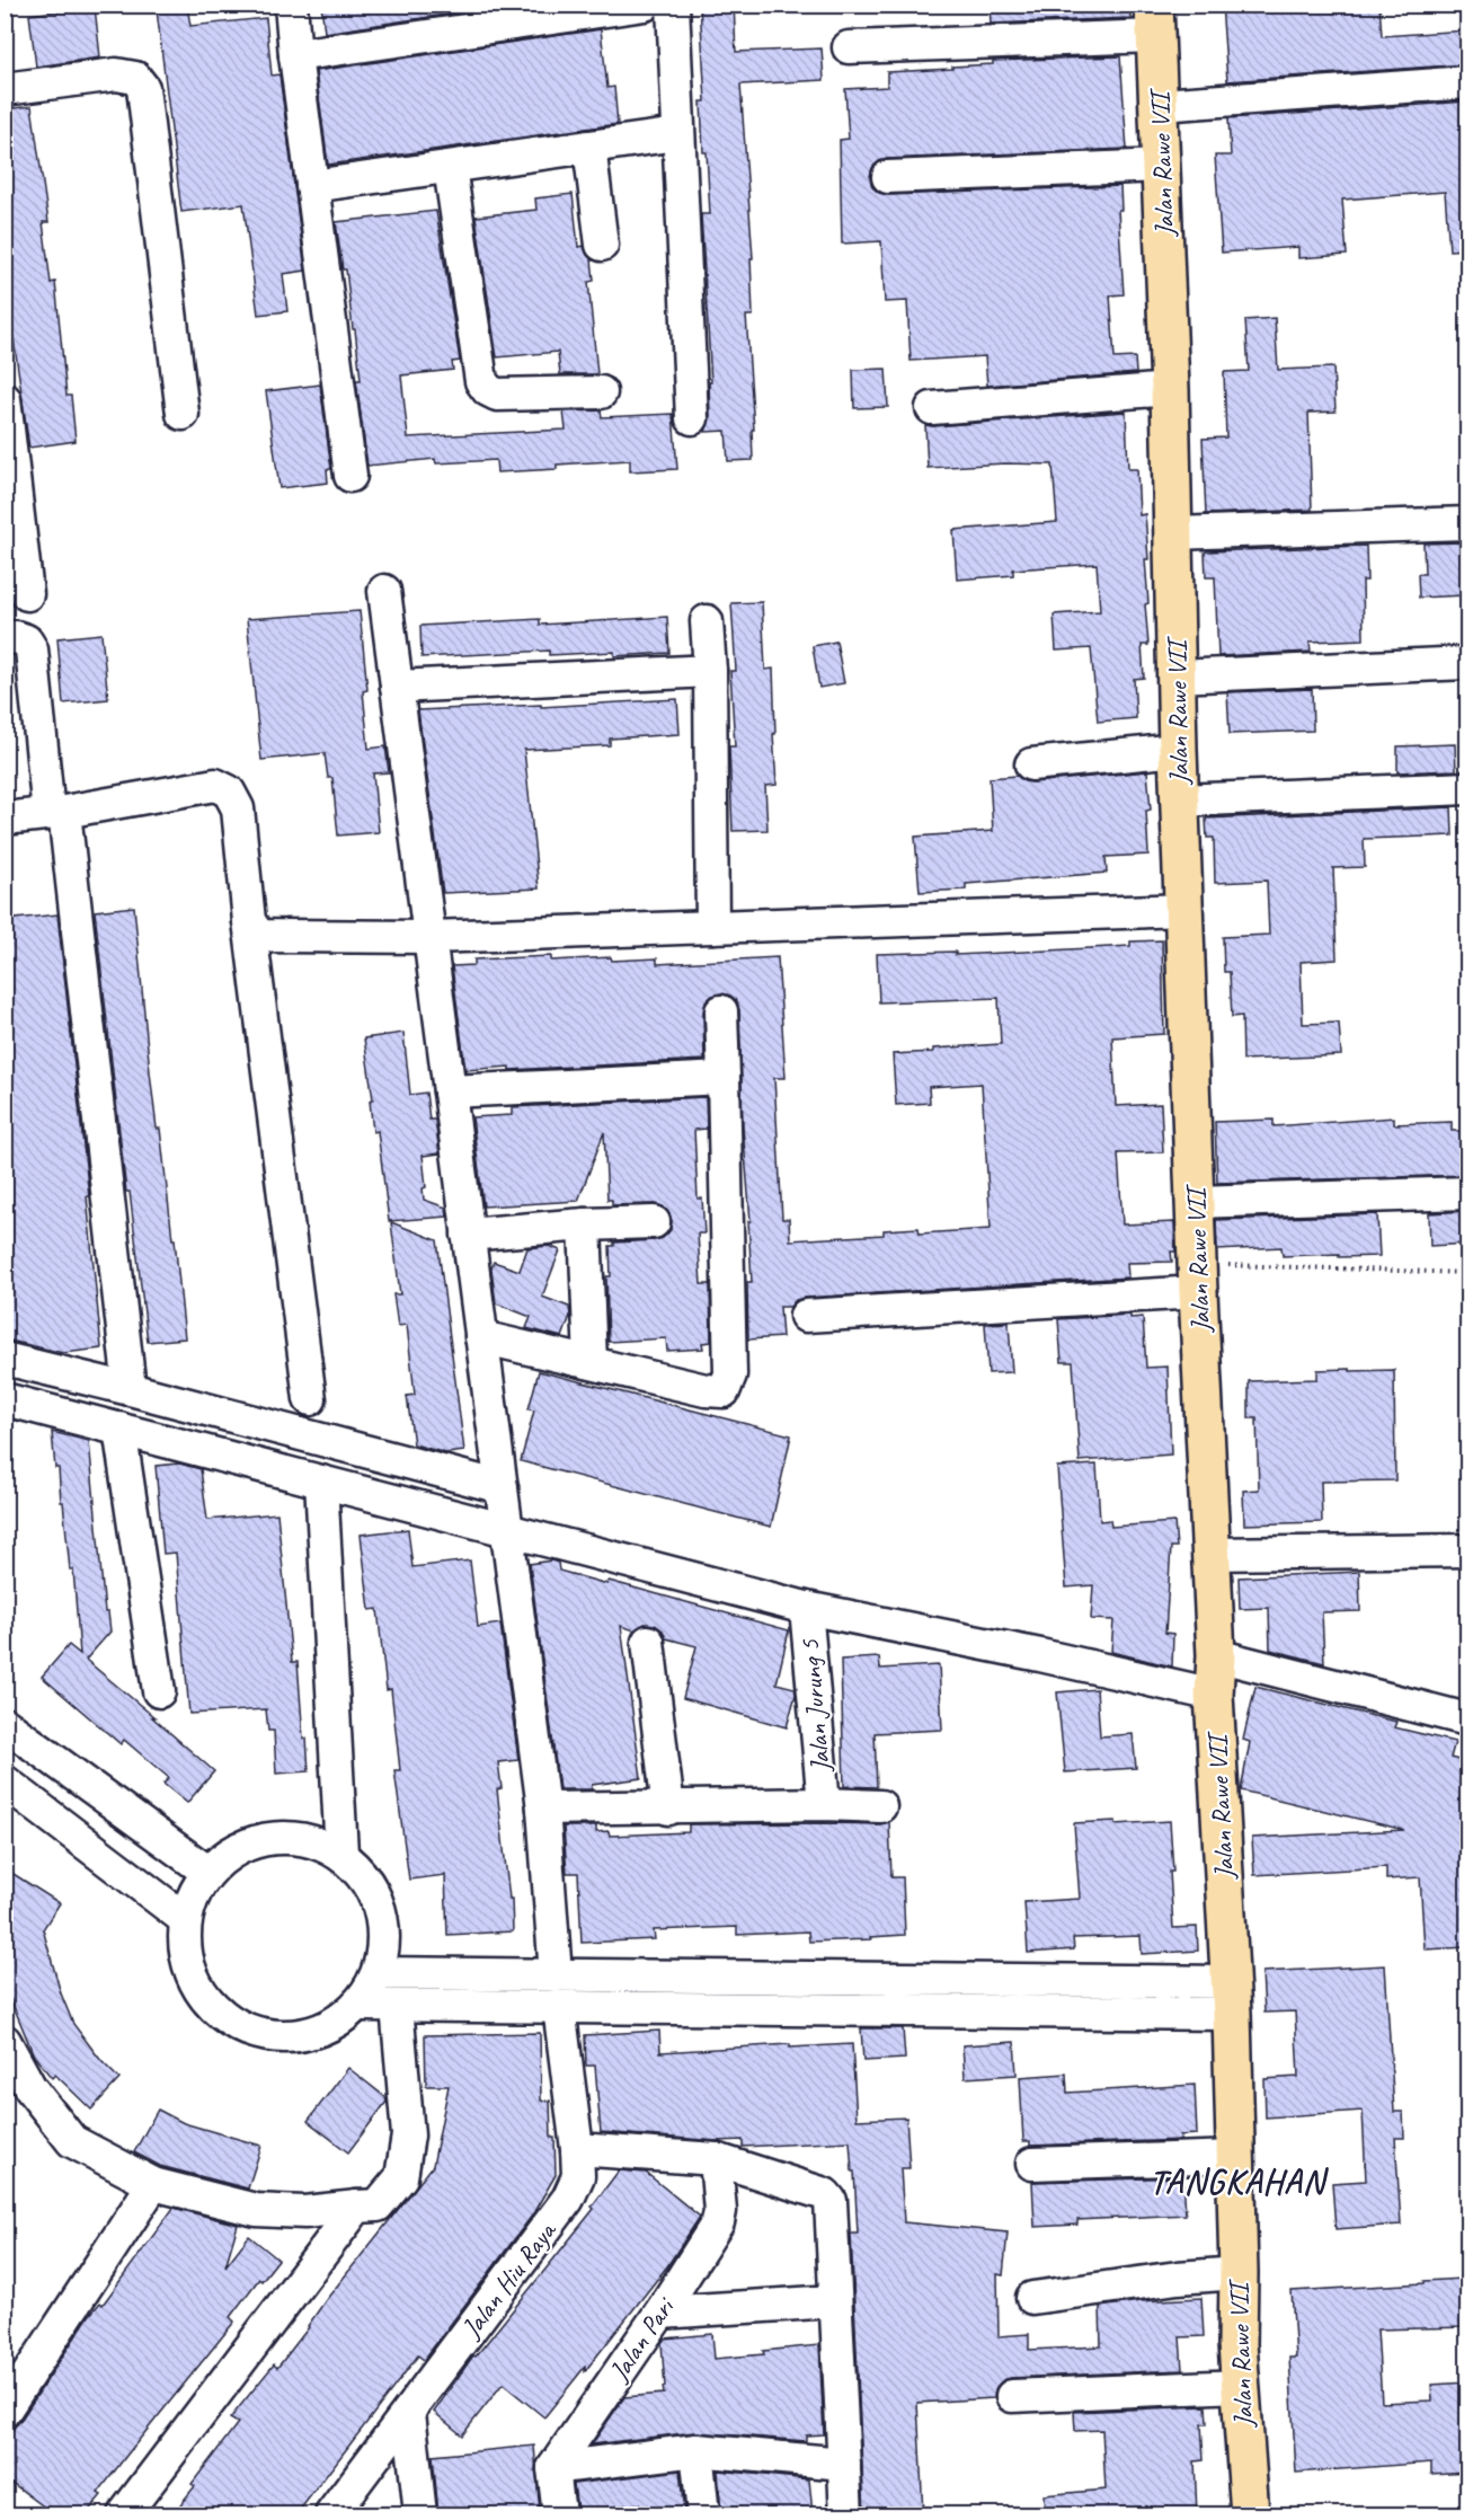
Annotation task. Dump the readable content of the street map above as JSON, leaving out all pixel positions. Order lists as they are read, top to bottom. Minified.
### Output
{"streets":{"main road":["Jalan Rawe VII"],"street":["Jalan Jurung 5","Jalan Hiu Raya","Jalan Pari"]},"districts":["TANGKAHAN"]}
